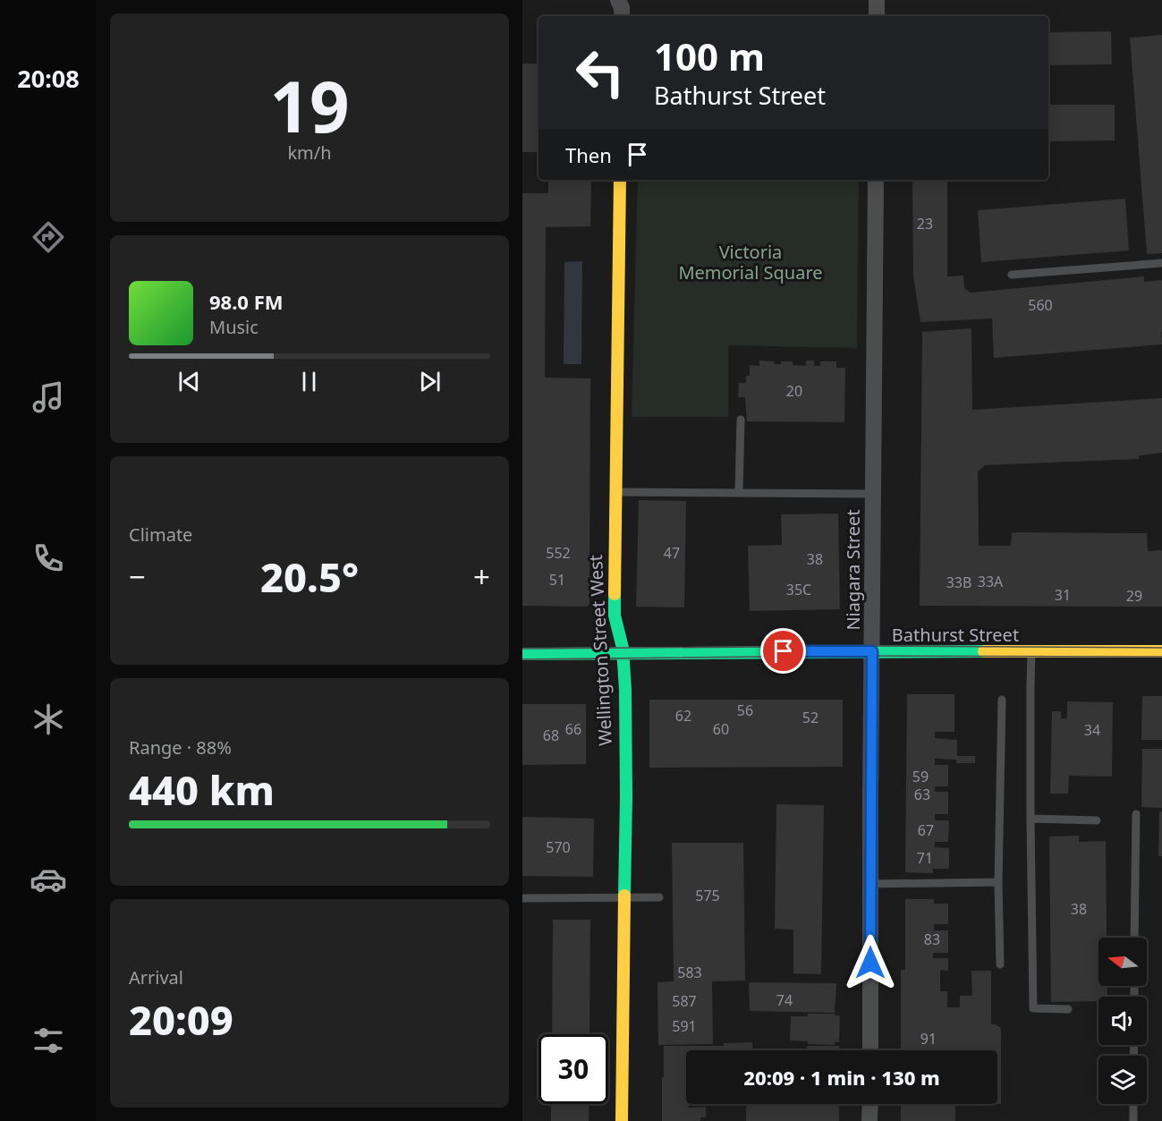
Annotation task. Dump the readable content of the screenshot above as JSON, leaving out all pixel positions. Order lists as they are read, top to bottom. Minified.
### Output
{"streets":{"street":["Niagara Street","Bathurst Street","Wellington Street West"]},"crossings":[["Niagara Street","Bathurst Street"],["Bathurst Street","Wellington Street West"]],"parks":["Victoria Memorial Square"],"house_numbers":["23","560","20","552","47","38","51","33A","33B","35C","31","29","56","62","52","66","60","34","68","59","63","67","570","71","575","38","83","583","74","587","591","91"],"north":"left","page":{"tabs":"20:08","tile":[["19","km/h"],"Climate",["Range · 88%","440 km"],["Arrival","20:09"]],"turn":["100 m","Bathurst Street"],"then":"Then","song":["98.0 FM","Music"],"heat":["−","20.5°","+"],"limit":"30","trip":"20:09 · 1 min · 130 m"}}
